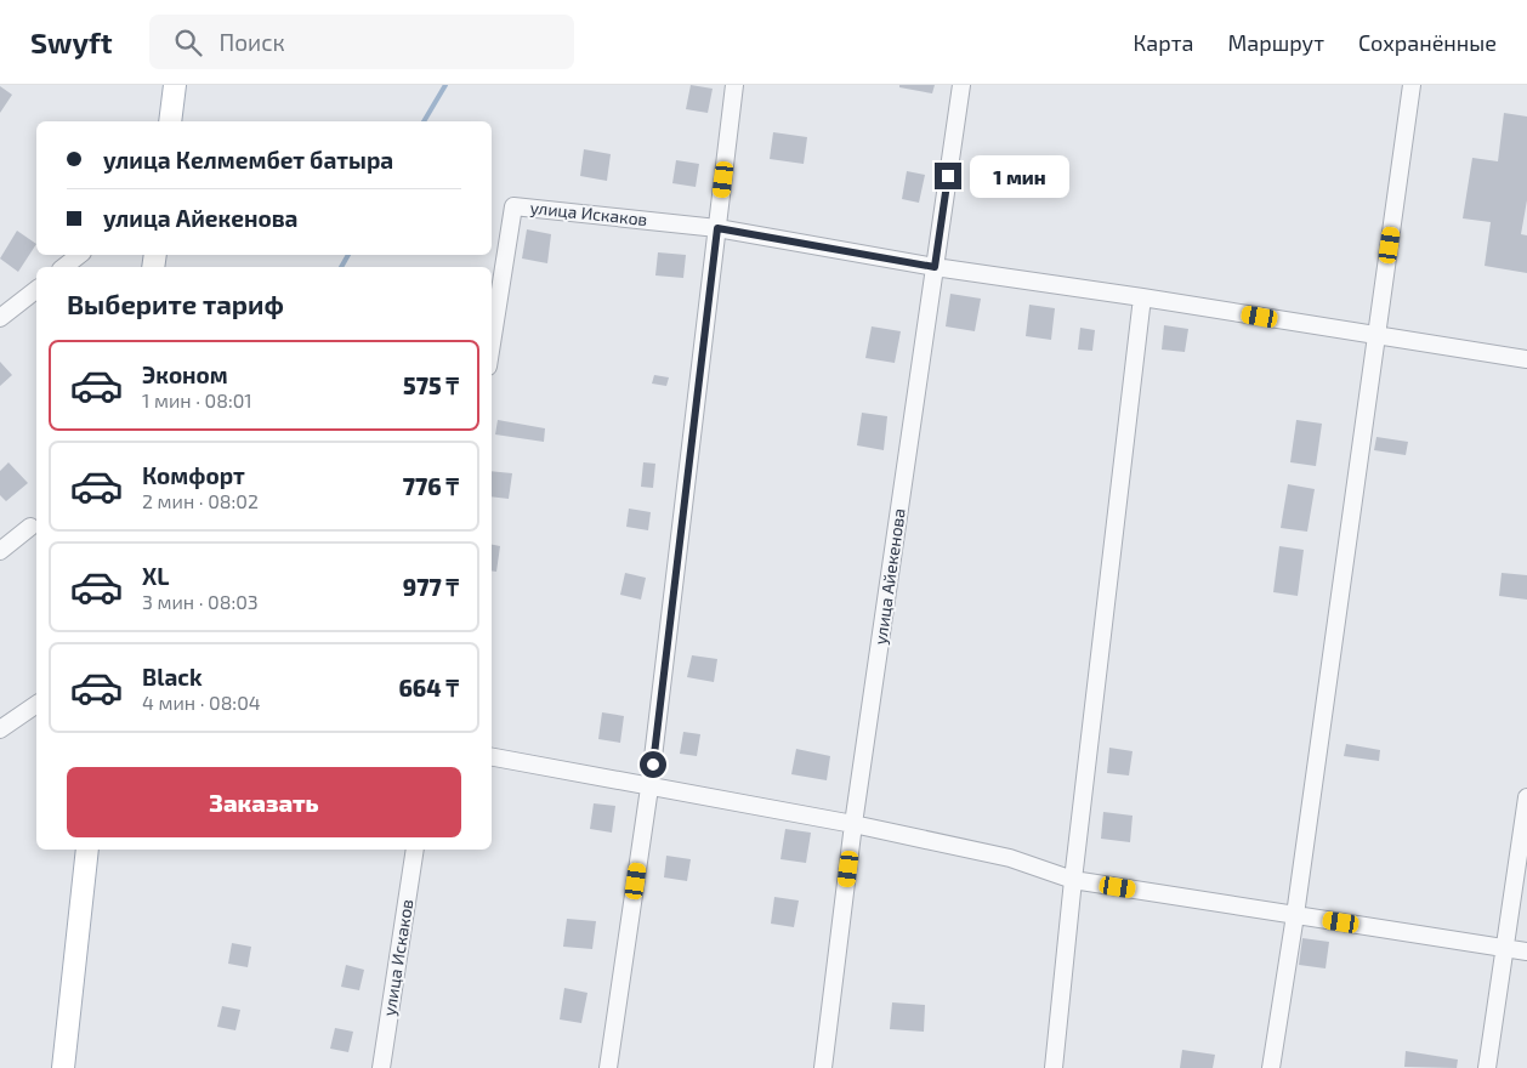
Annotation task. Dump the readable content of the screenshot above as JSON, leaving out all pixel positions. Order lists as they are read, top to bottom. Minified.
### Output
{"streets":{"street":["улица Искаков","улица Айекенова"]},"page":{"header":"Swyft","search":"Поиск","nav":["Карта","Маршрут","Сохранённые"],"banner":["улица Келмембет батыра","улица Айекенова"],"bubble":"1 мин","heading":"Выберите тариф","list":[{"name":"Эконом","note":"1 мин · 08:01","value":"575 ₸"},{"name":"Комфорт","note":"2 мин · 08:02","value":"776 ₸"},{"name":"XL","note":"3 мин · 08:03","value":"977 ₸"},{"name":"Black","note":"4 мин · 08:04","value":"664 ₸"}],"buttons":"Заказать"}}
